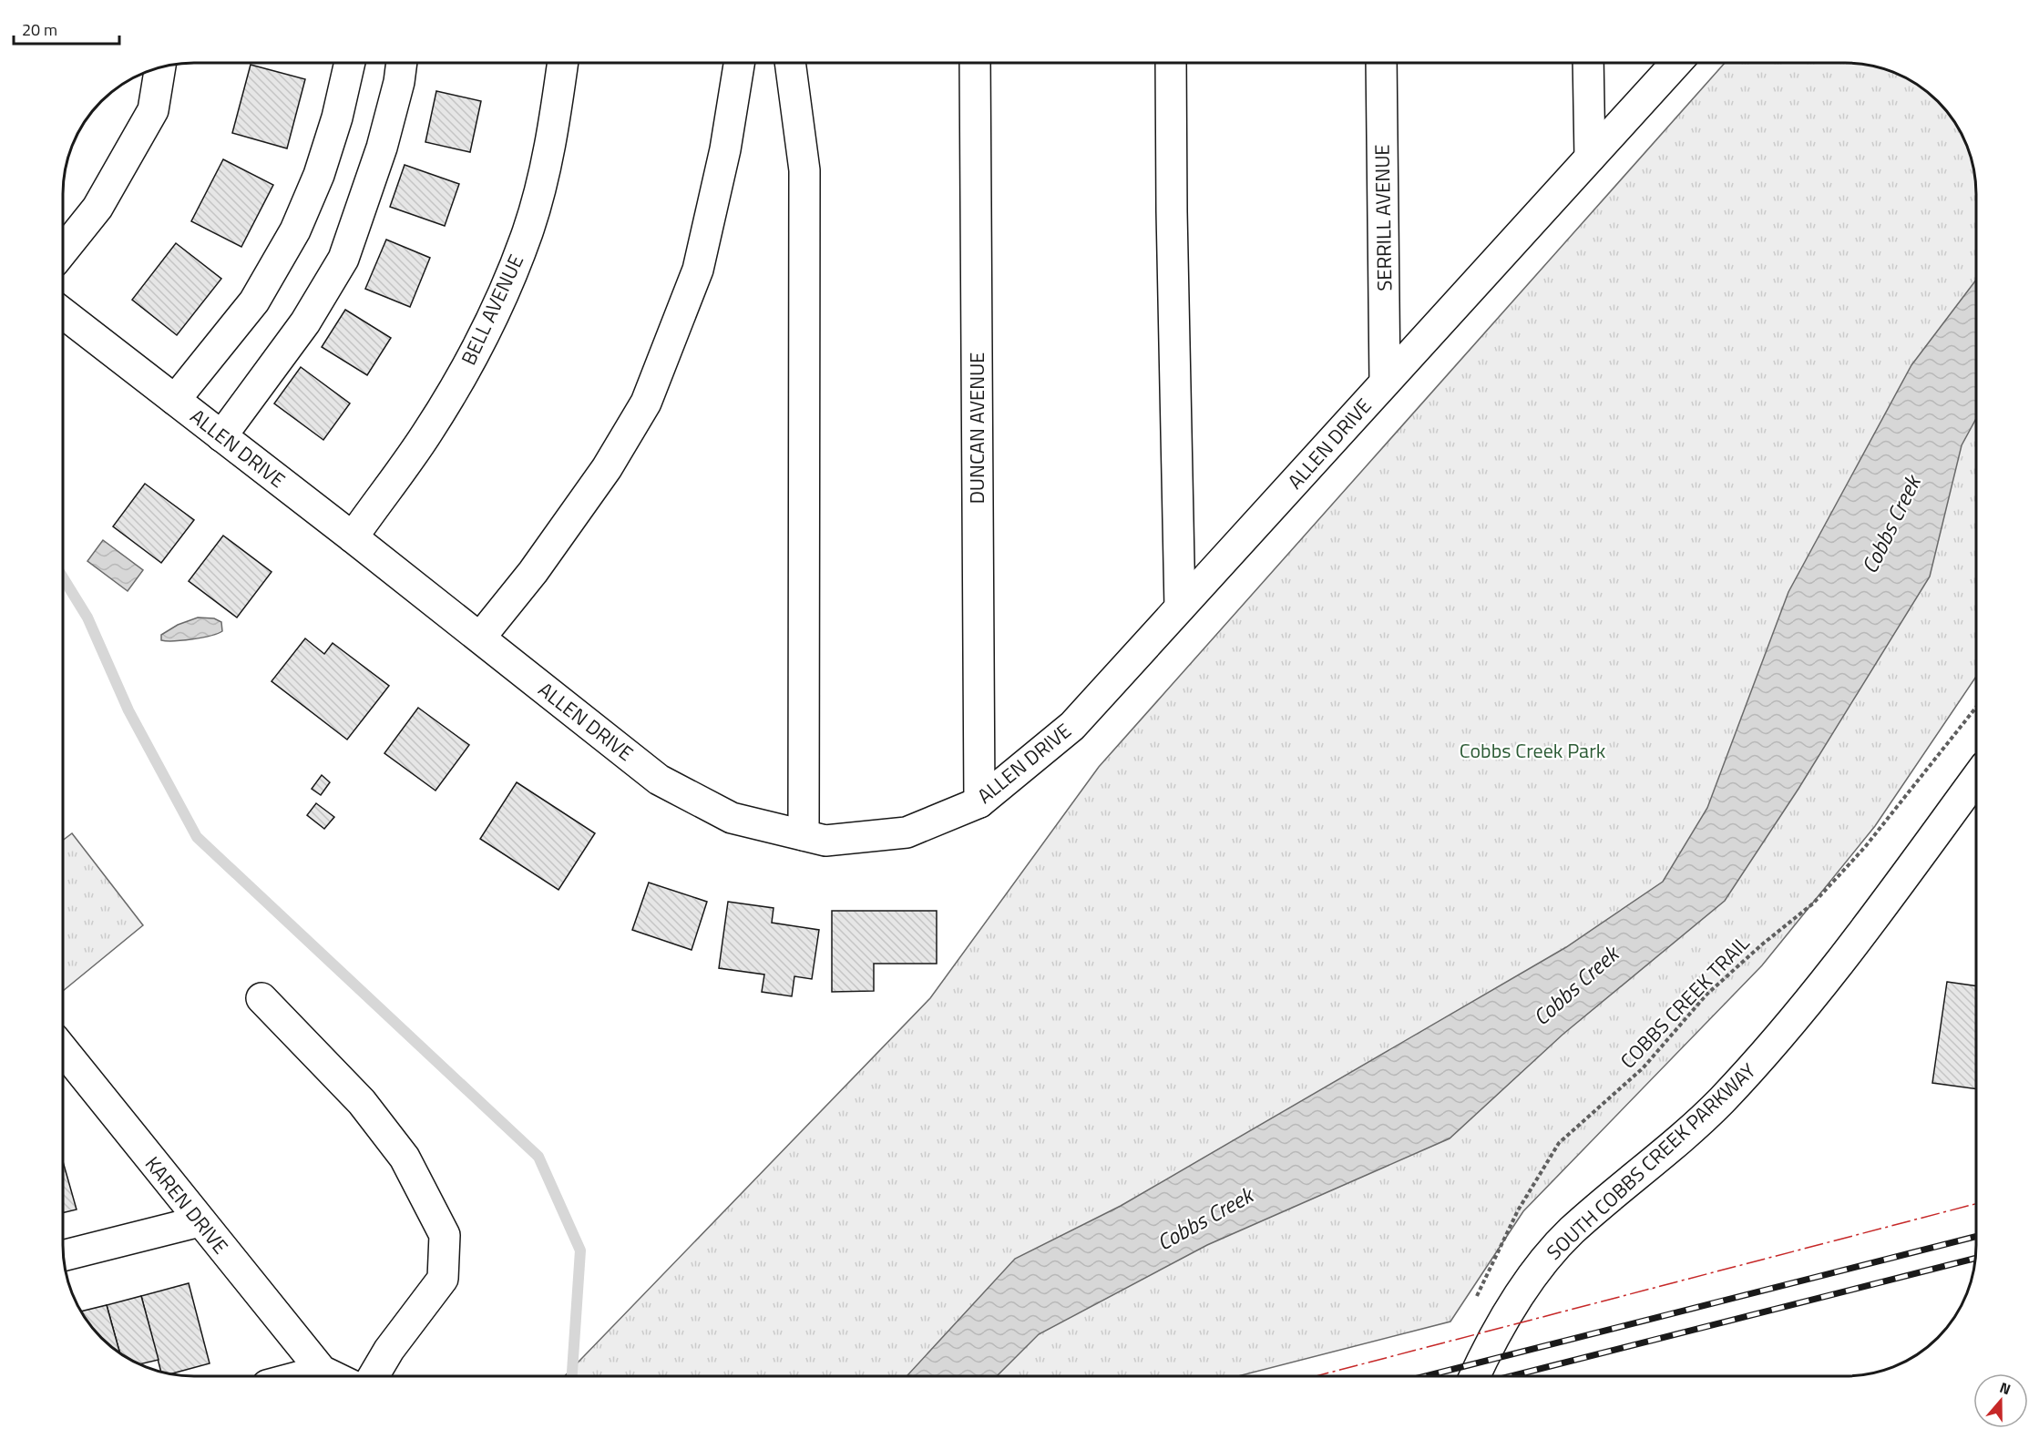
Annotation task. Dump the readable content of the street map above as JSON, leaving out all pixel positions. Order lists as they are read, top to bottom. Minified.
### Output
{"streets":{"street":["SERRILL AVENUE","BELL AVENUE","DUNCAN AVENUE","ALLEN DRIVE","SOUTH COBBS CREEK PARKWAY","KAREN DRIVE"],"path":["COBBS CREEK TRAIL"]},"crossings":[["SERRILL AVENUE","ALLEN DRIVE"],["BELL AVENUE","ALLEN DRIVE"],["DUNCAN AVENUE","ALLEN DRIVE"]],"water":["Cobbs Creek"],"parks":["Cobbs Creek Park"],"scale_bar":"20 m","north":"top"}
